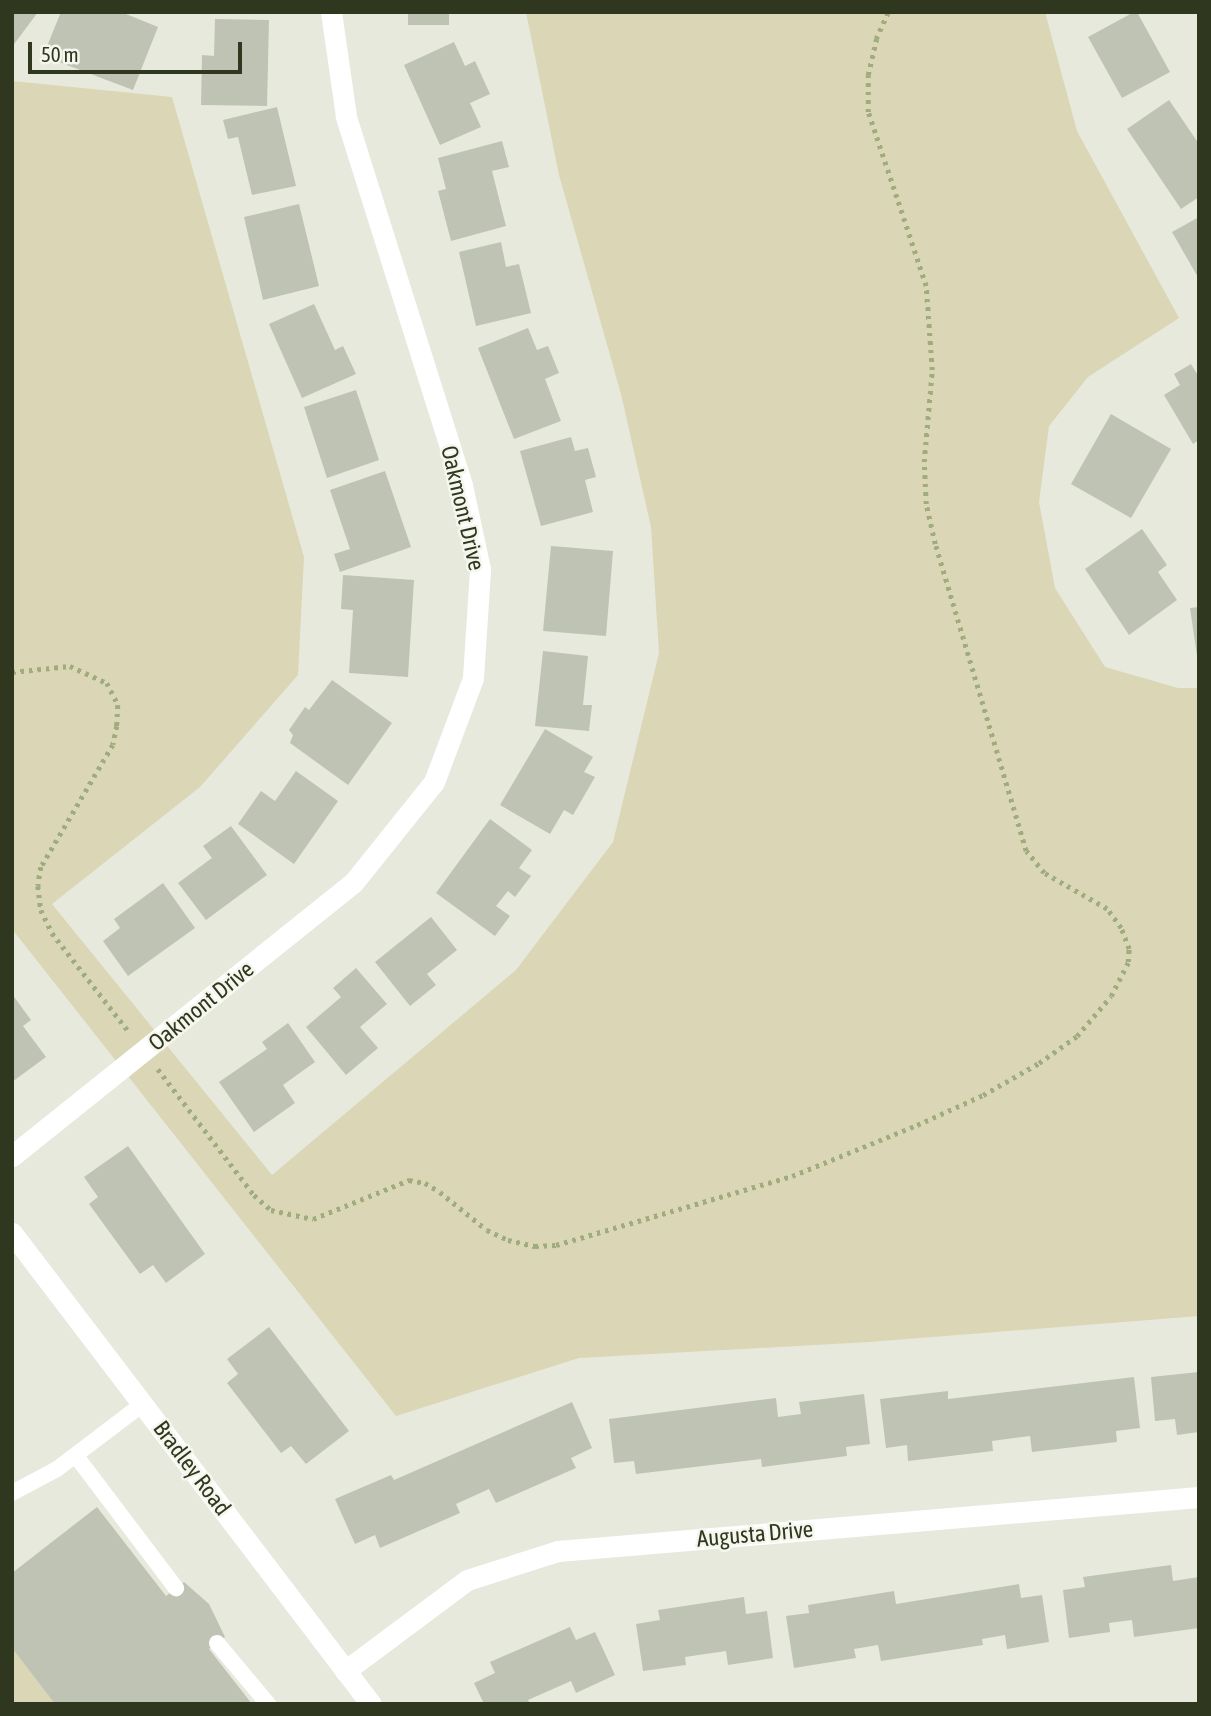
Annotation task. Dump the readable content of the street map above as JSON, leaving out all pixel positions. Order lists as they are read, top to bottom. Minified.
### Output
{"streets":{"street":["Oakmont Drive","Bradley Road","Augusta Drive"]},"crossings":[["Bradley Road","Augusta Drive"]],"scale_bar":"50 m"}
